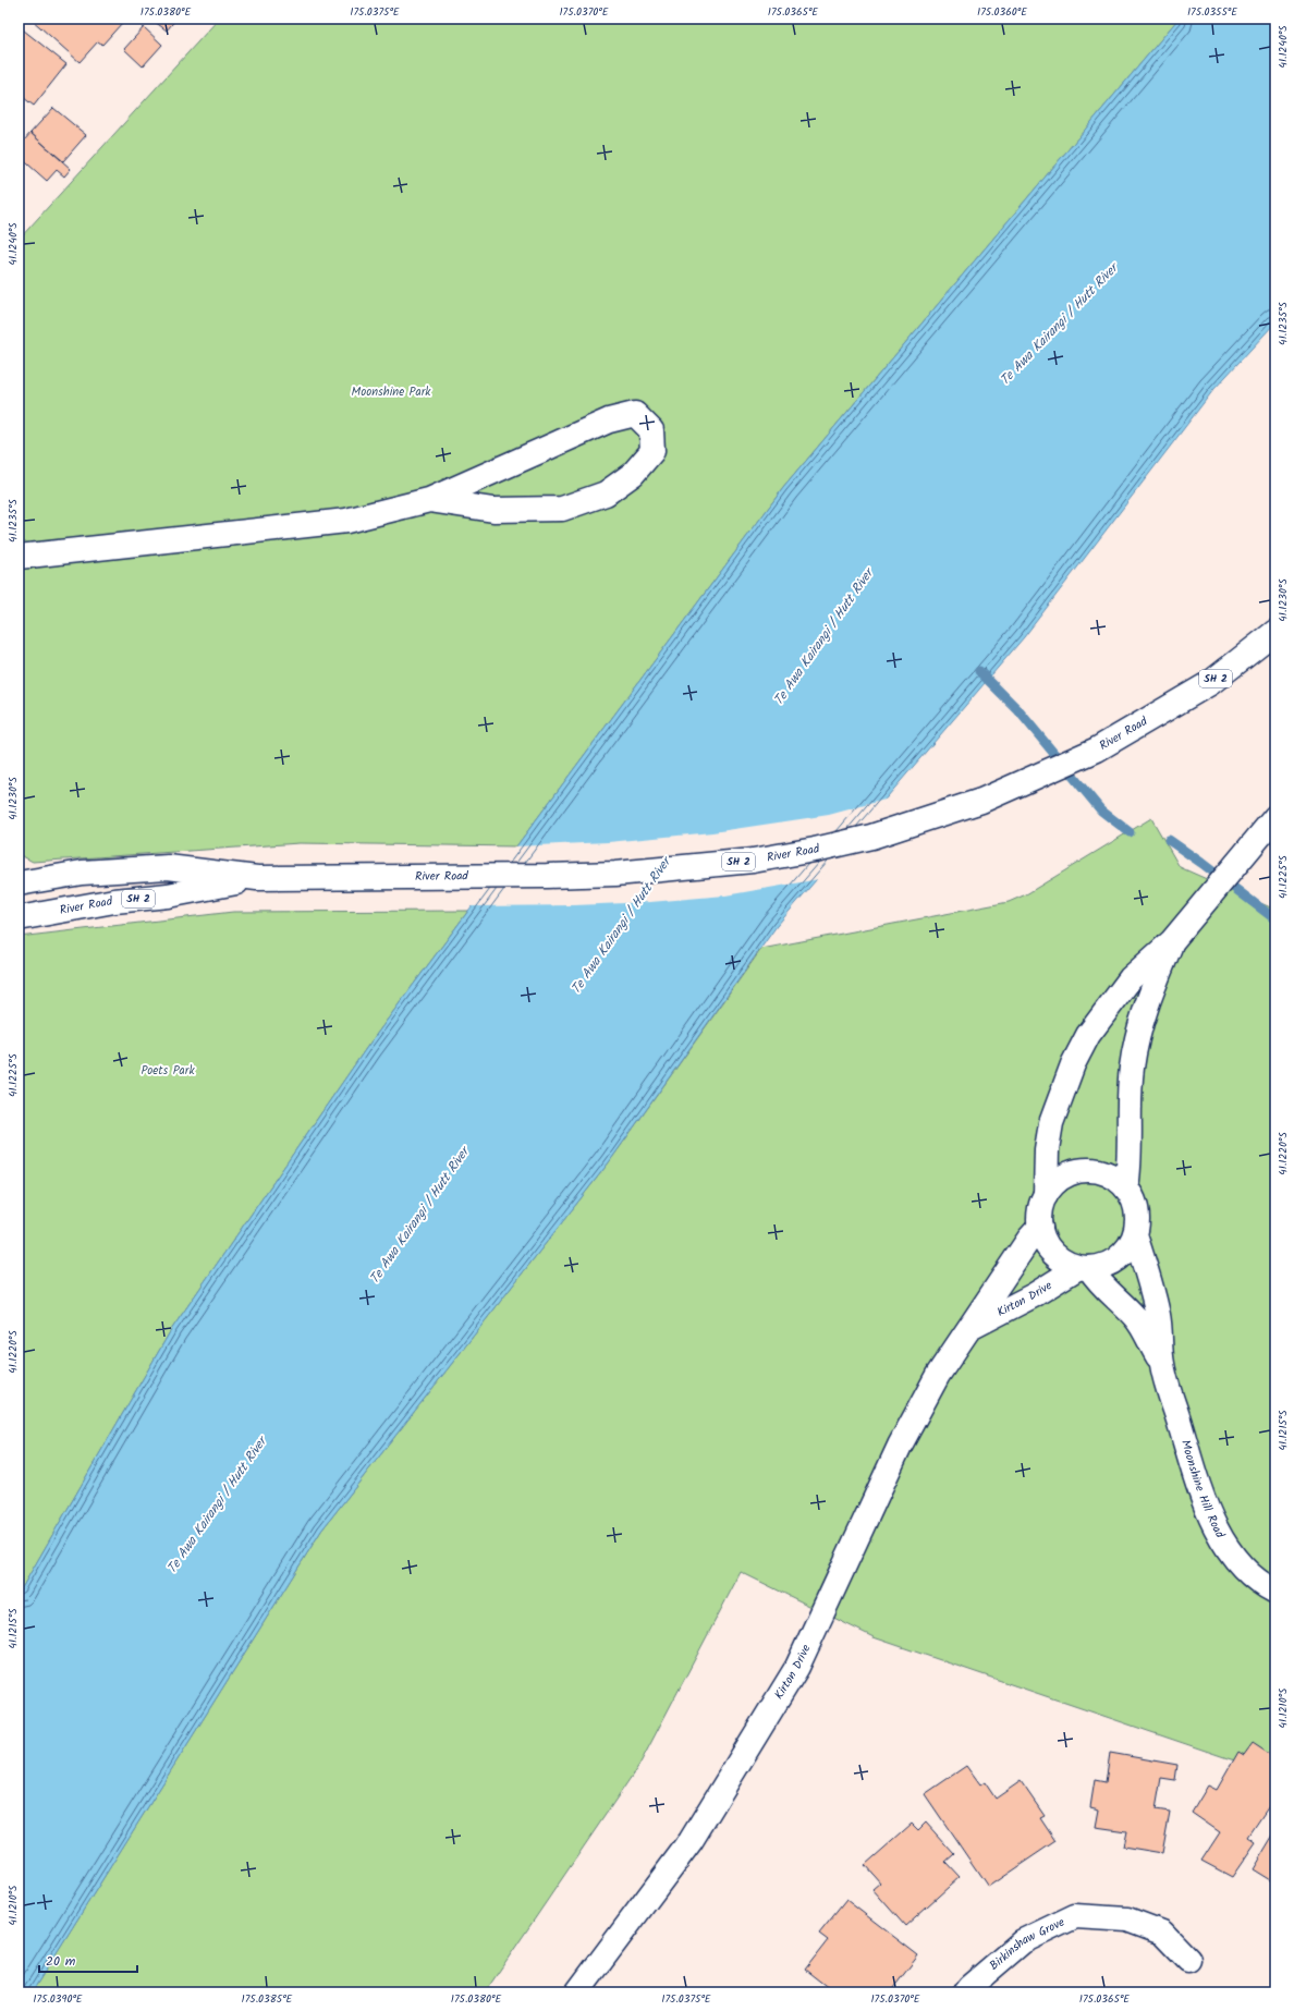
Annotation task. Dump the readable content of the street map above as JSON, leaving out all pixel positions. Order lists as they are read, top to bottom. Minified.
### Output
{"streets":{"main road":["SH 2","River Road","Kirton Drive","Moonshine Hill Road","Birkinshaw Grove"]},"crossings":[["Kirton Drive","Moonshine Hill Road"]],"water":["Te Awa Kairangi / Hutt River"],"parks":["Moonshine Park","Poets Park"],"scale_bar":"20 m","coordinates":["175.0380°E","175.0375°E","175.0370°E","175.0365°E","175.0360°E","175.0355°E","41.1240°S","41.1235°S","41.1230°S","41.1225°S","41.1220°S","41.1215°S","41.1210°S","175.0390°E","175.0385°E"]}
